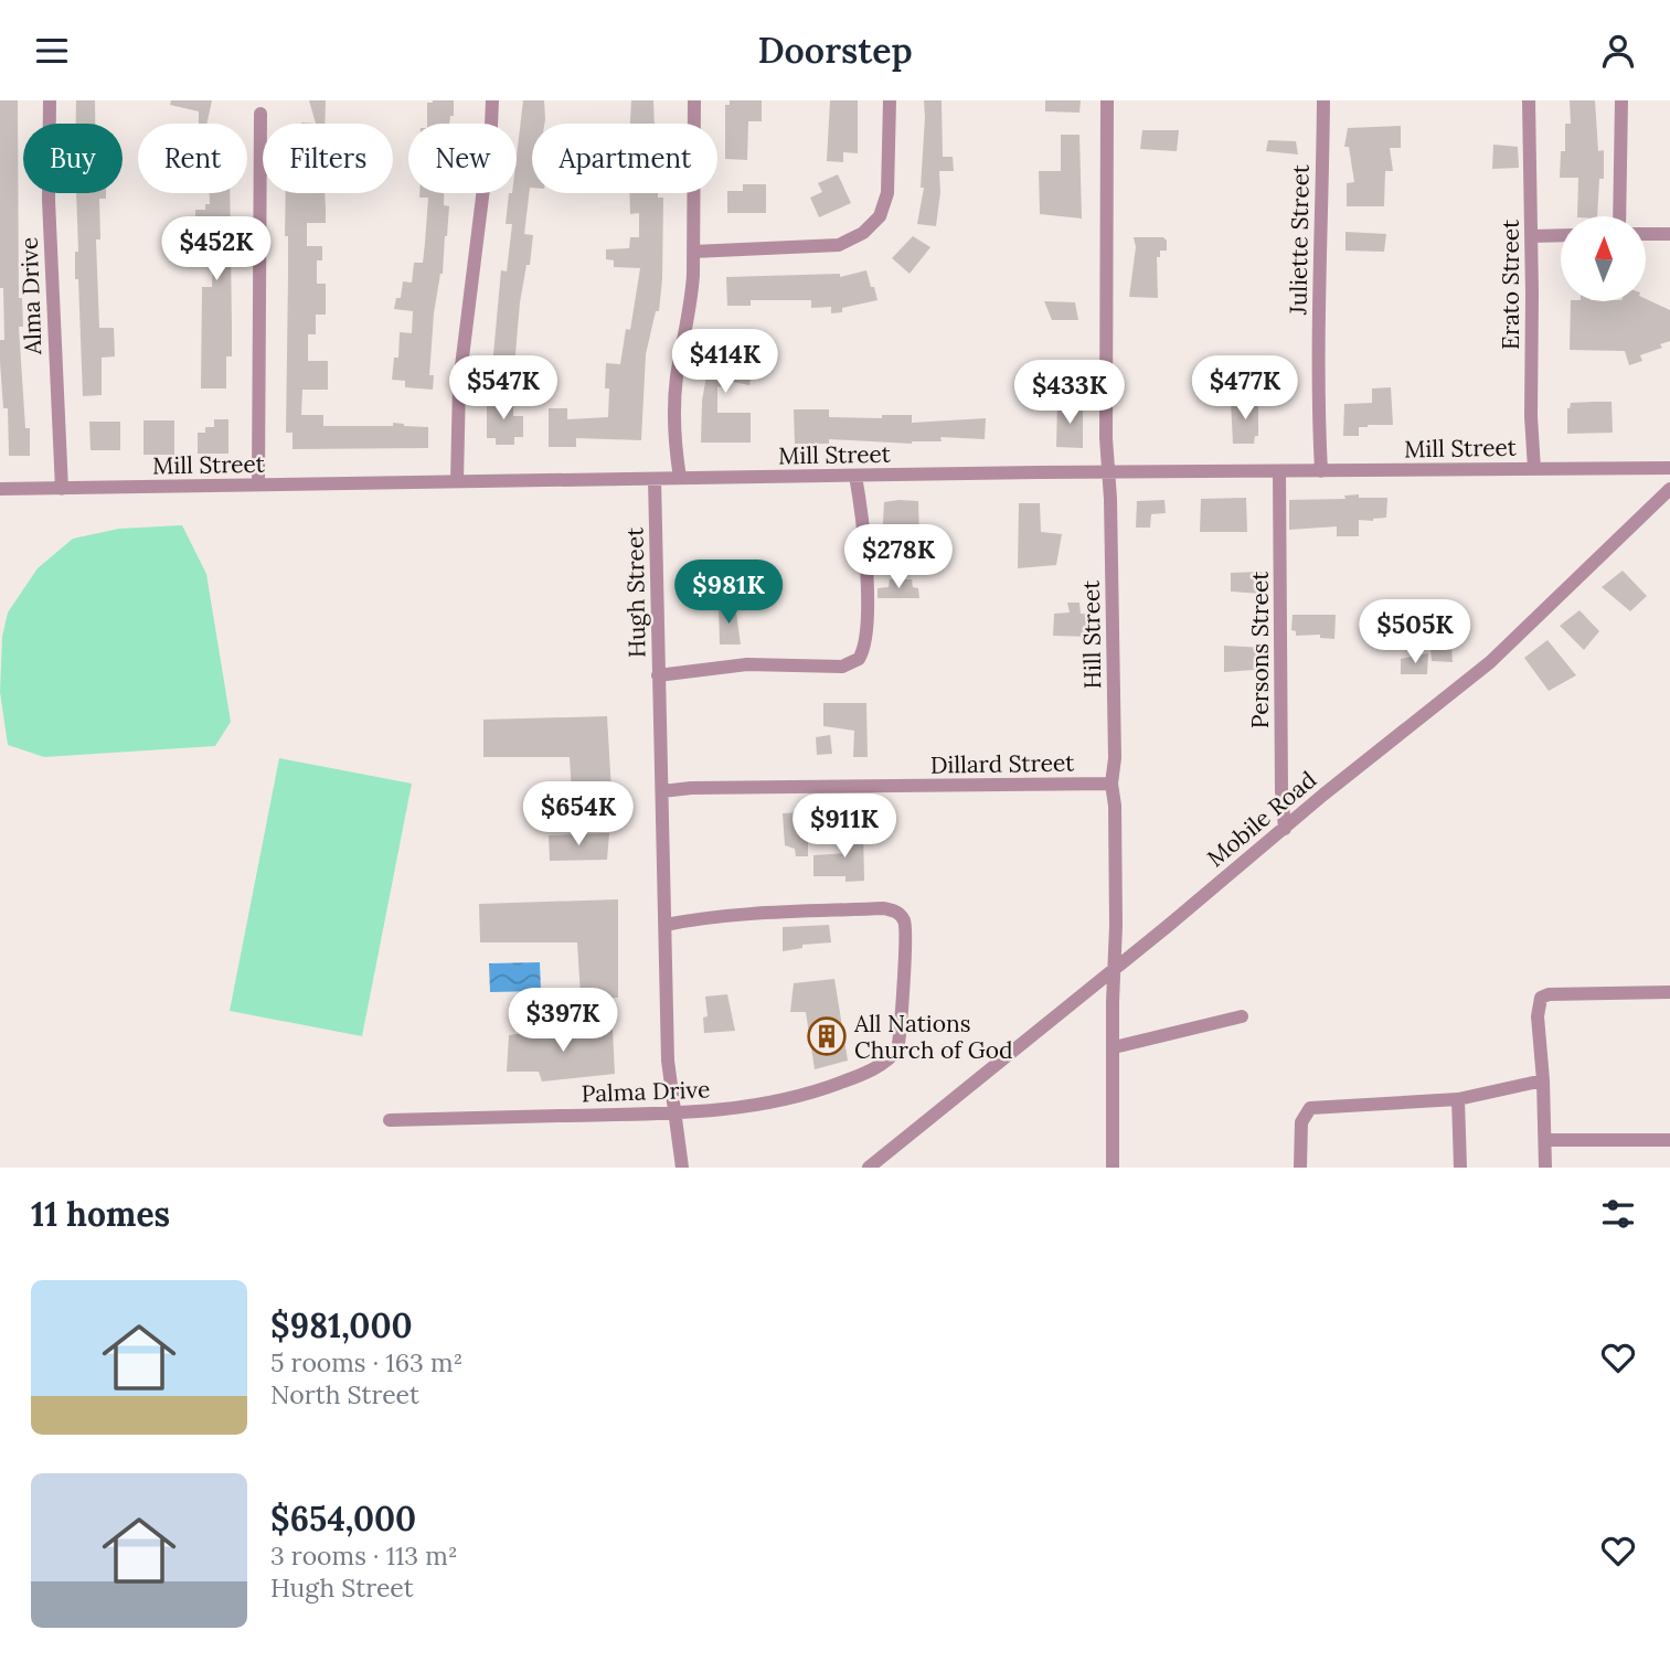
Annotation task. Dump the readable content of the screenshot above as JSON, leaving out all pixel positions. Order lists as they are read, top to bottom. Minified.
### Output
{"streets":{"street":["Juliette Street","Erato Street","Alma Drive","Mill Street","Hugh Street","Hill Street","Persons Street","Dillard Street","Mobile Road","Palma Drive"]},"crossings":[["Juliette Street","Mill Street"],["Erato Street","Mill Street"],["Alma Drive","Mill Street"],["Mill Street","Hugh Street"],["Mill Street","Hill Street"],["Mill Street","Persons Street"],["Hugh Street","Dillard Street"],["Hugh Street","Palma Drive"],["Hill Street","Dillard Street"],["Hill Street","Mobile Road"],["Persons Street","Mobile Road"]],"places":{"building":["All Nations Church of God"]},"north":"top","page":{"header":"Doorstep","chip":["Buy","Rent","Filters","New","Apartment"],"price":["$452K","$414K","$547K","$477K","$433K","$278K","$981K","$505K","$654K","$911K","$397K"],"heading":"11 homes","list":[{"name":"$981,000","note":"5 rooms · 163 m² · North Street"},{"name":"$654,000","note":"3 rooms · 113 m² · Hugh Street"}]}}
